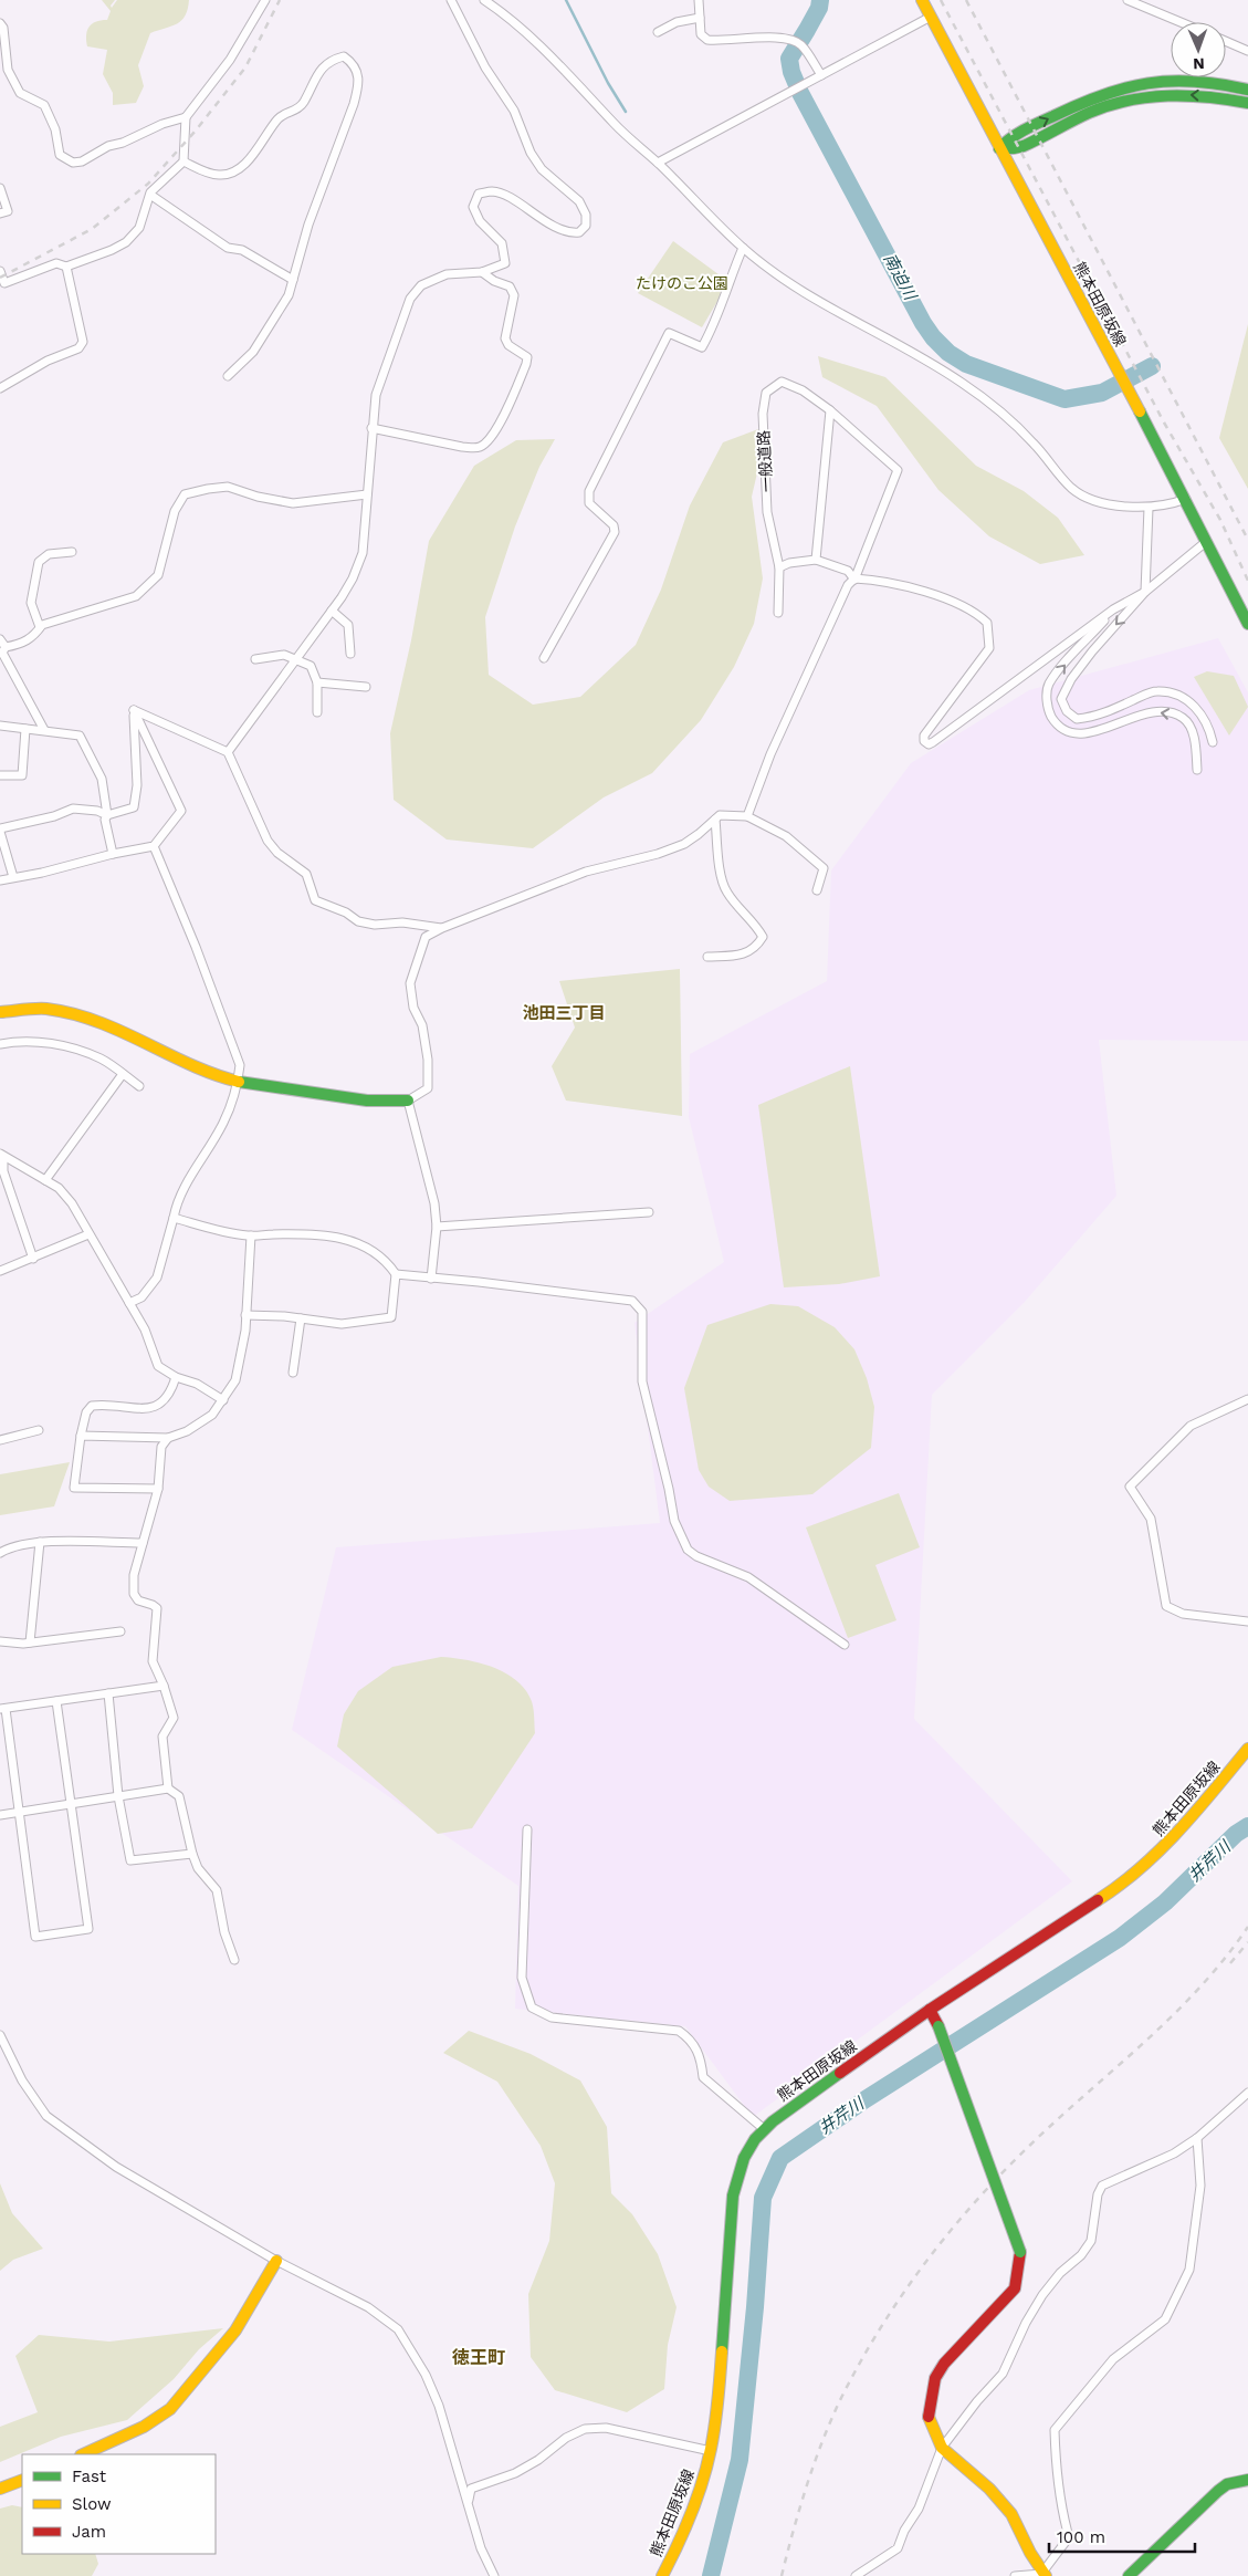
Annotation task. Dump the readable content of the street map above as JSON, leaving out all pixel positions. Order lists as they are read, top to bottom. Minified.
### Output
{"streets":{"main road":["熊本田原坂線"],"street":["一般道路"]},"districts":["池田三丁目","徳王町"],"water":["南迫川","井芹川"],"parks":["たけのこ公園"],"legend":["Fast","Slow","Jam"],"scale_bar":"100 m","north":"bottom"}
